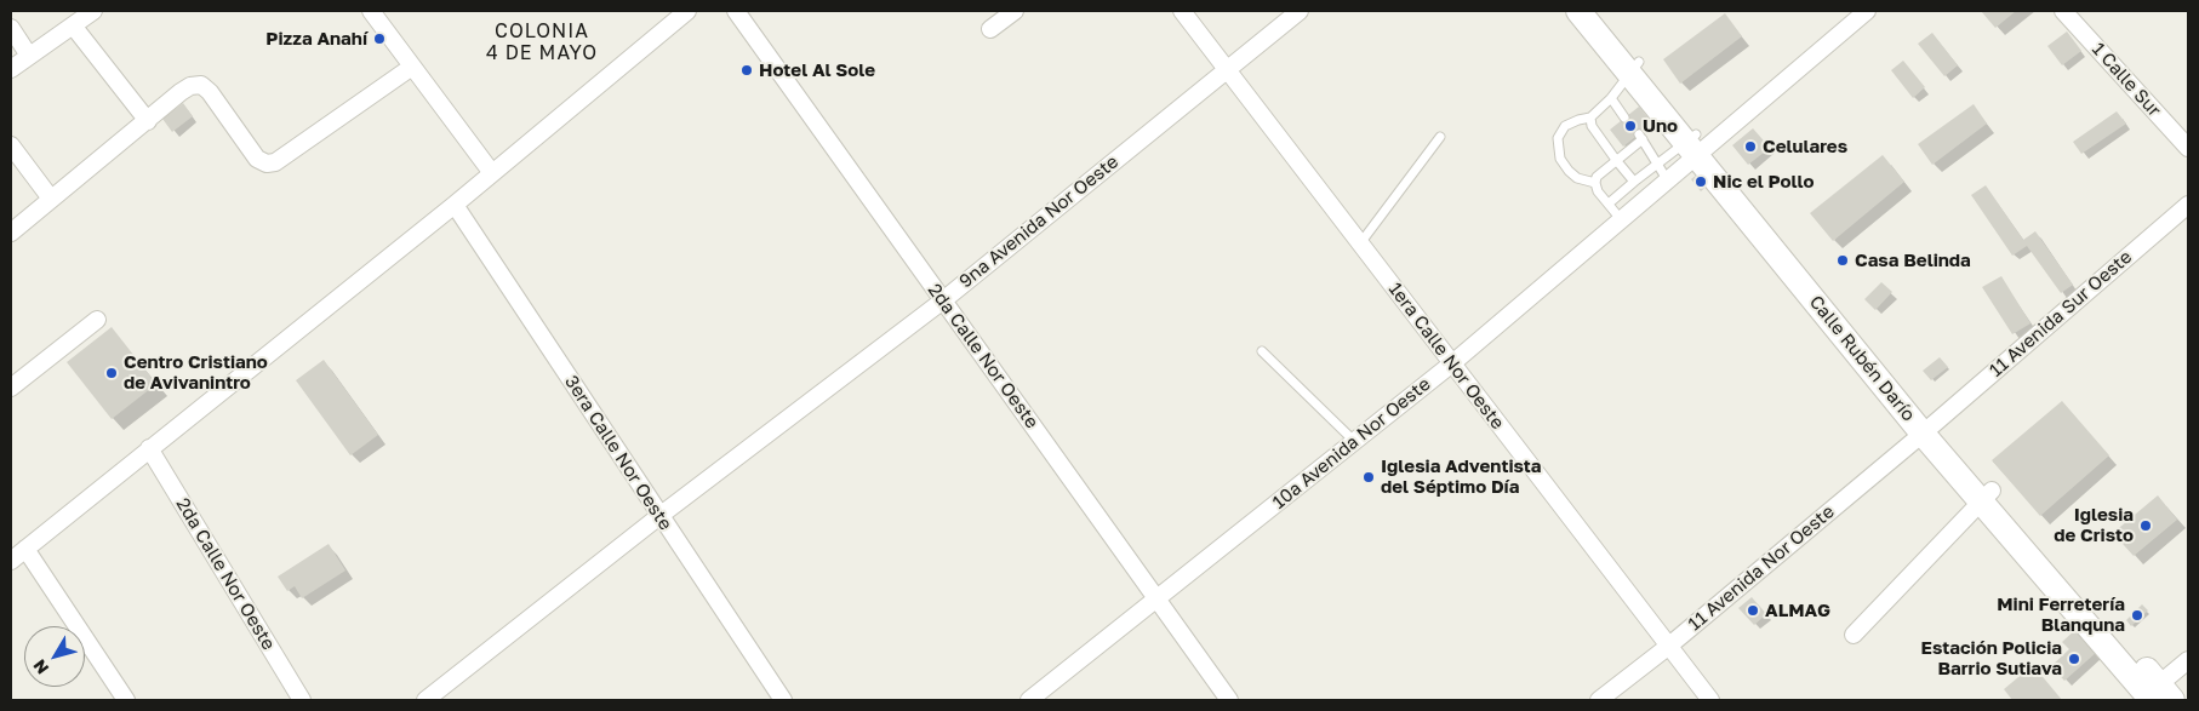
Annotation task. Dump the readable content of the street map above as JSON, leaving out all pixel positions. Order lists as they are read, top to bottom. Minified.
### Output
{"streets":{"street":["1 Calle Sur","9na Avenida Nor Oeste","11 Avenida Sur Oeste","2da Calle Nor Oeste","1era Calle Nor Oeste","Calle Rubén Darío","10a Avenida Nor Oeste","3era Calle Nor Oeste","11 Avenida Nor Oeste"]},"crossings":[["9na Avenida Nor Oeste","2da Calle Nor Oeste"],["9na Avenida Nor Oeste","1era Calle Nor Oeste"],["9na Avenida Nor Oeste","3era Calle Nor Oeste"],["11 Avenida Sur Oeste","Calle Rubén Darío"],["11 Avenida Sur Oeste","11 Avenida Nor Oeste"],["2da Calle Nor Oeste","10a Avenida Nor Oeste"],["1era Calle Nor Oeste","10a Avenida Nor Oeste"],["1era Calle Nor Oeste","11 Avenida Nor Oeste"],["Calle Rubén Darío","10a Avenida Nor Oeste"],["Calle Rubén Darío","11 Avenida Nor Oeste"]],"districts":["COLONIA 4 DE MAYO"],"places":["Pizza Anahí","Hotel Al Sole","Uno","Celulares","Nic el Pollo","Casa Belinda","Centro Cristiano de Avivanintro","Iglesia Adventista del Séptimo Día","Iglesia de Cristo","ALMAG","Mini Ferretería Blanquna","Estación Policia Barrio Sutiava"],"north":"bottom left"}
